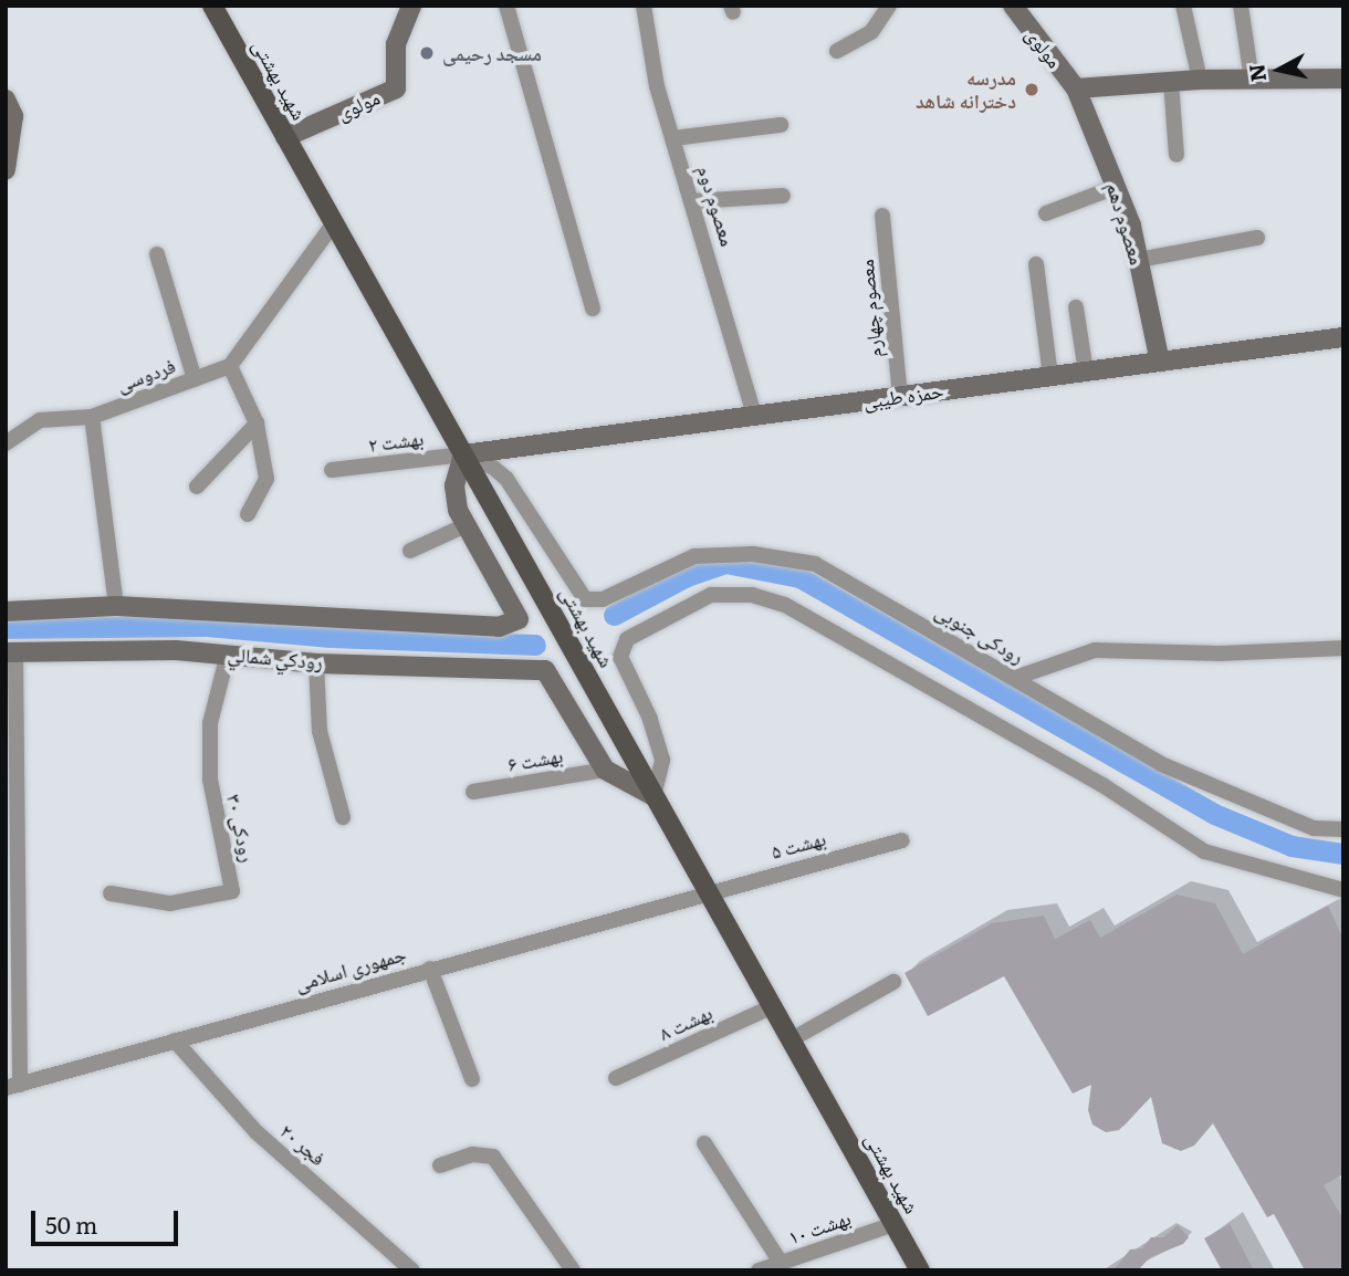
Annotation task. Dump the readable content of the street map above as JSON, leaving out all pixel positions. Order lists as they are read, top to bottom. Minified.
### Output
{"streets":{"main road":["شهید بهشتی"],"street":["مولوی","معصوم دوم","معصوم دهم","معصوم چهارم","فردوسی","حمزه طیبی","بهشت ۲","رودکی جنوبی","رودکي شمالي","بهشت ۶","رودکی ۳۰","بهشت ۵","جمهوری اسلامی","بهشت ۸","فجر ۲۰","بهشت ۱۰"]},"crossings":[["مولوی","شهید بهشتی"],["مولوی","معصوم دهم"],["شهید بهشتی","حمزه طیبی"],["شهید بهشتی","بهشت ۲"],["شهید بهشتی","رودکی جنوبی"],["شهید بهشتی","بهشت ۵"],["شهید بهشتی","جمهوری اسلامی"],["شهید بهشتی","بهشت ۸"],["شهید بهشتی","بهشت ۱۰"],["معصوم دوم","حمزه طیبی"],["معصوم دهم","حمزه طیبی"],["معصوم چهارم","حمزه طیبی"],["حمزه طیبی","بهشت ۲"],["حمزه طیبی","رودکی جنوبی"],["بهشت ۲","رودکی جنوبی"],["رودکي شمالي","بهشت ۶"],["رودکي شمالي","رودکی ۳۰"],["بهشت ۵","جمهوری اسلامی"],["جمهوری اسلامی","فجر ۲۰"]],"places":["مسجد رحیمی","مدرسه دخترانه شاهد"],"scale_bar":"50 m","north":"left"}
